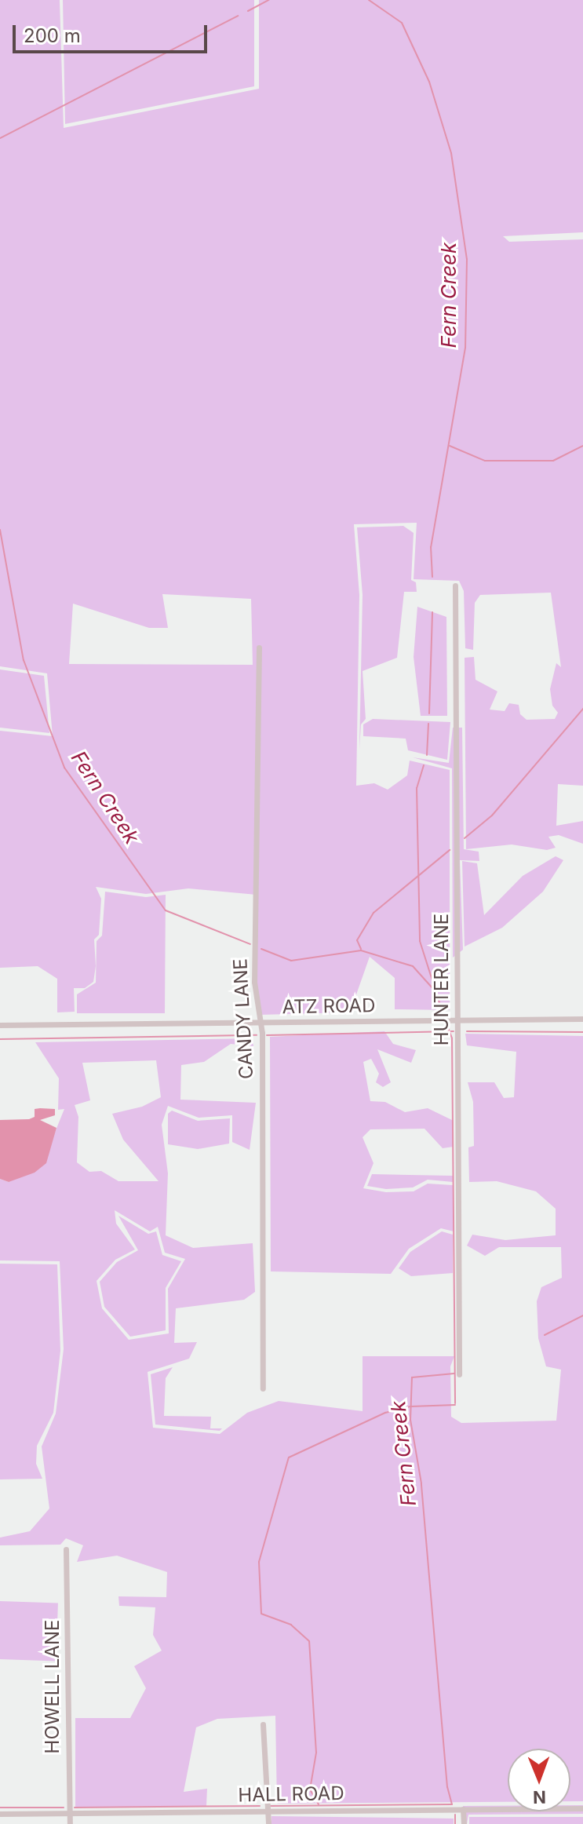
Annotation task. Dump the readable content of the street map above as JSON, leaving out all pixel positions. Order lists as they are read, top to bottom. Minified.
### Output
{"streets":{"street":["HUNTER LANE","ATZ ROAD","CANDY LANE","HOWELL LANE","HALL ROAD"]},"crossings":[["HUNTER LANE","ATZ ROAD"],["ATZ ROAD","CANDY LANE"],["HOWELL LANE","HALL ROAD"]],"water":["Fern Creek"],"scale_bar":"200 m","north":"bottom"}
